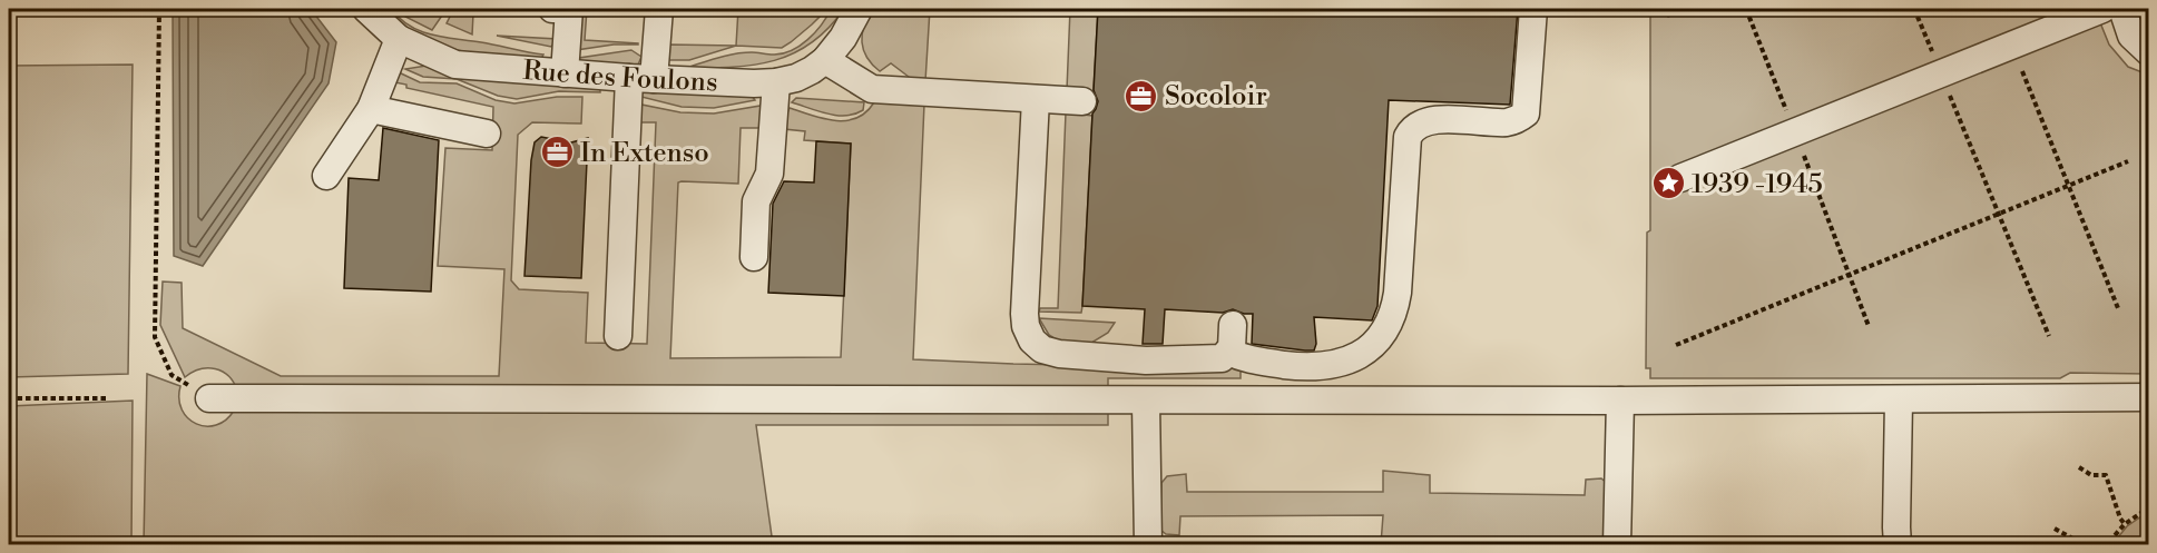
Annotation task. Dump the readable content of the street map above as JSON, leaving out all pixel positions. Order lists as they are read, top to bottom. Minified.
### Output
{"streets":{"street":["Rue des Foulons"]},"places":{"office":["Socoloir","In Extenso"],"place":["1939 -1945"]}}
